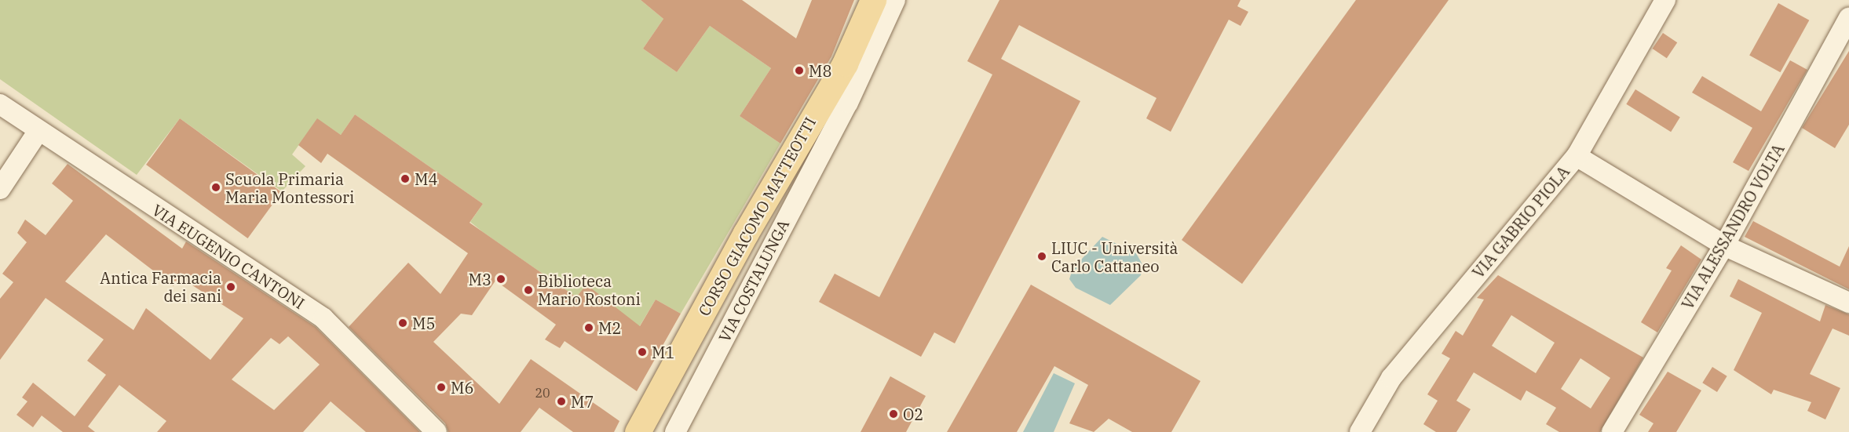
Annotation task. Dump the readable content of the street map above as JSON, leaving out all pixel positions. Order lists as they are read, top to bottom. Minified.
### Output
{"streets":{"main road":["CORSO GIACOMO MATTEOTTI"],"street":["VIA GABRIO PIOLA","VIA ALESSANDRO VOLTA","VIA EUGENIO CANTONI","VIA COSTALUNGA"]},"crossings":[["CORSO GIACOMO MATTEOTTI","VIA COSTALUNGA"]],"places":["M8","M4","Scuola Primaria Maria Montessori","LIUC - Università Carlo Cattaneo","M3","Antica Farmacia dei sani","Biblioteca Mario Rostoni","M5","M2","M1","M6","M7","O2"],"house_numbers":["20"]}
